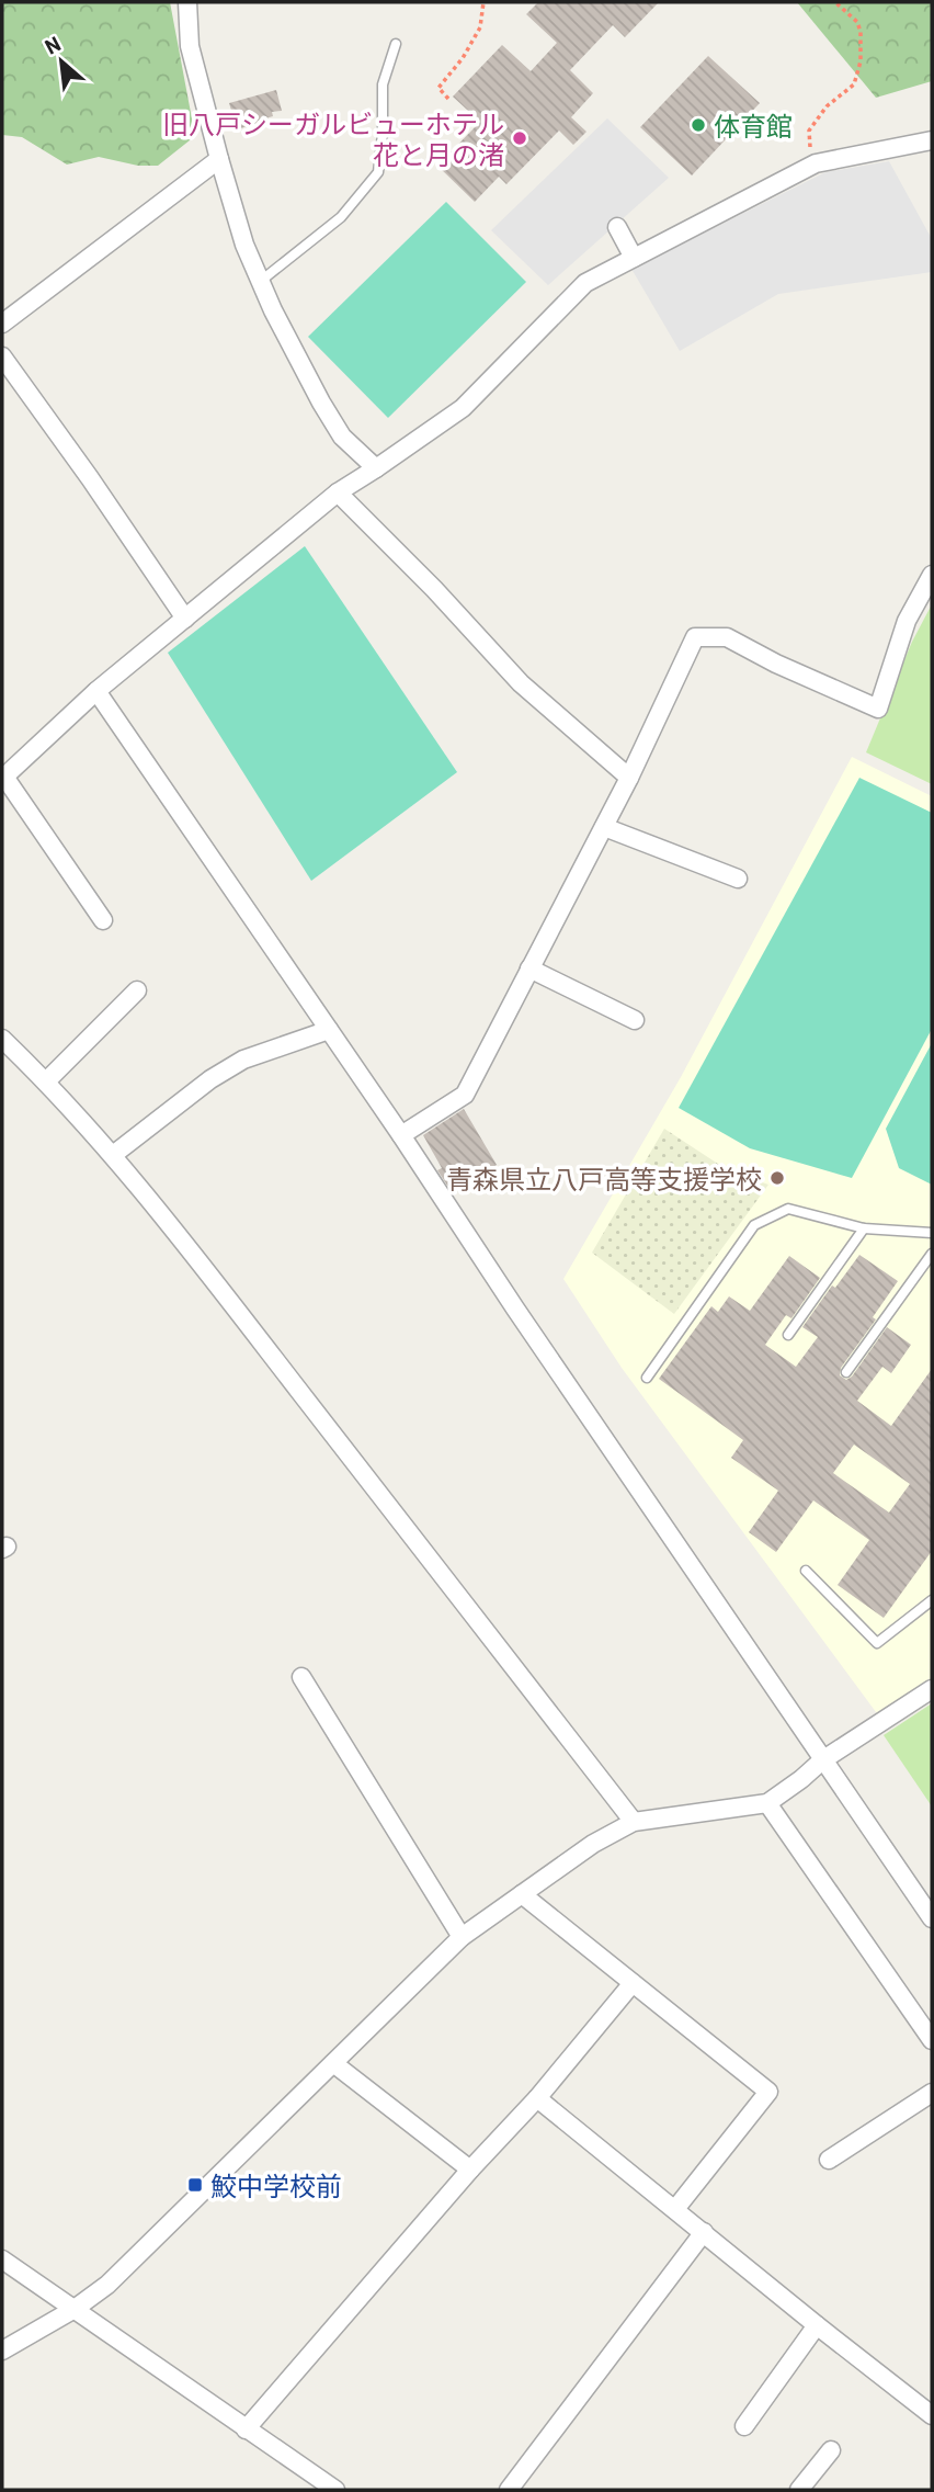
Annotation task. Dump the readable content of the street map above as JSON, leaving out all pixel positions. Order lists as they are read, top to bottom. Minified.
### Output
{"places":{"other":["体育館","旧八戸シーガルビューホテル 花と月の渚","青森県立八戸高等支援学校"],"transit":["鮫中学校前"]},"north":"top left"}
